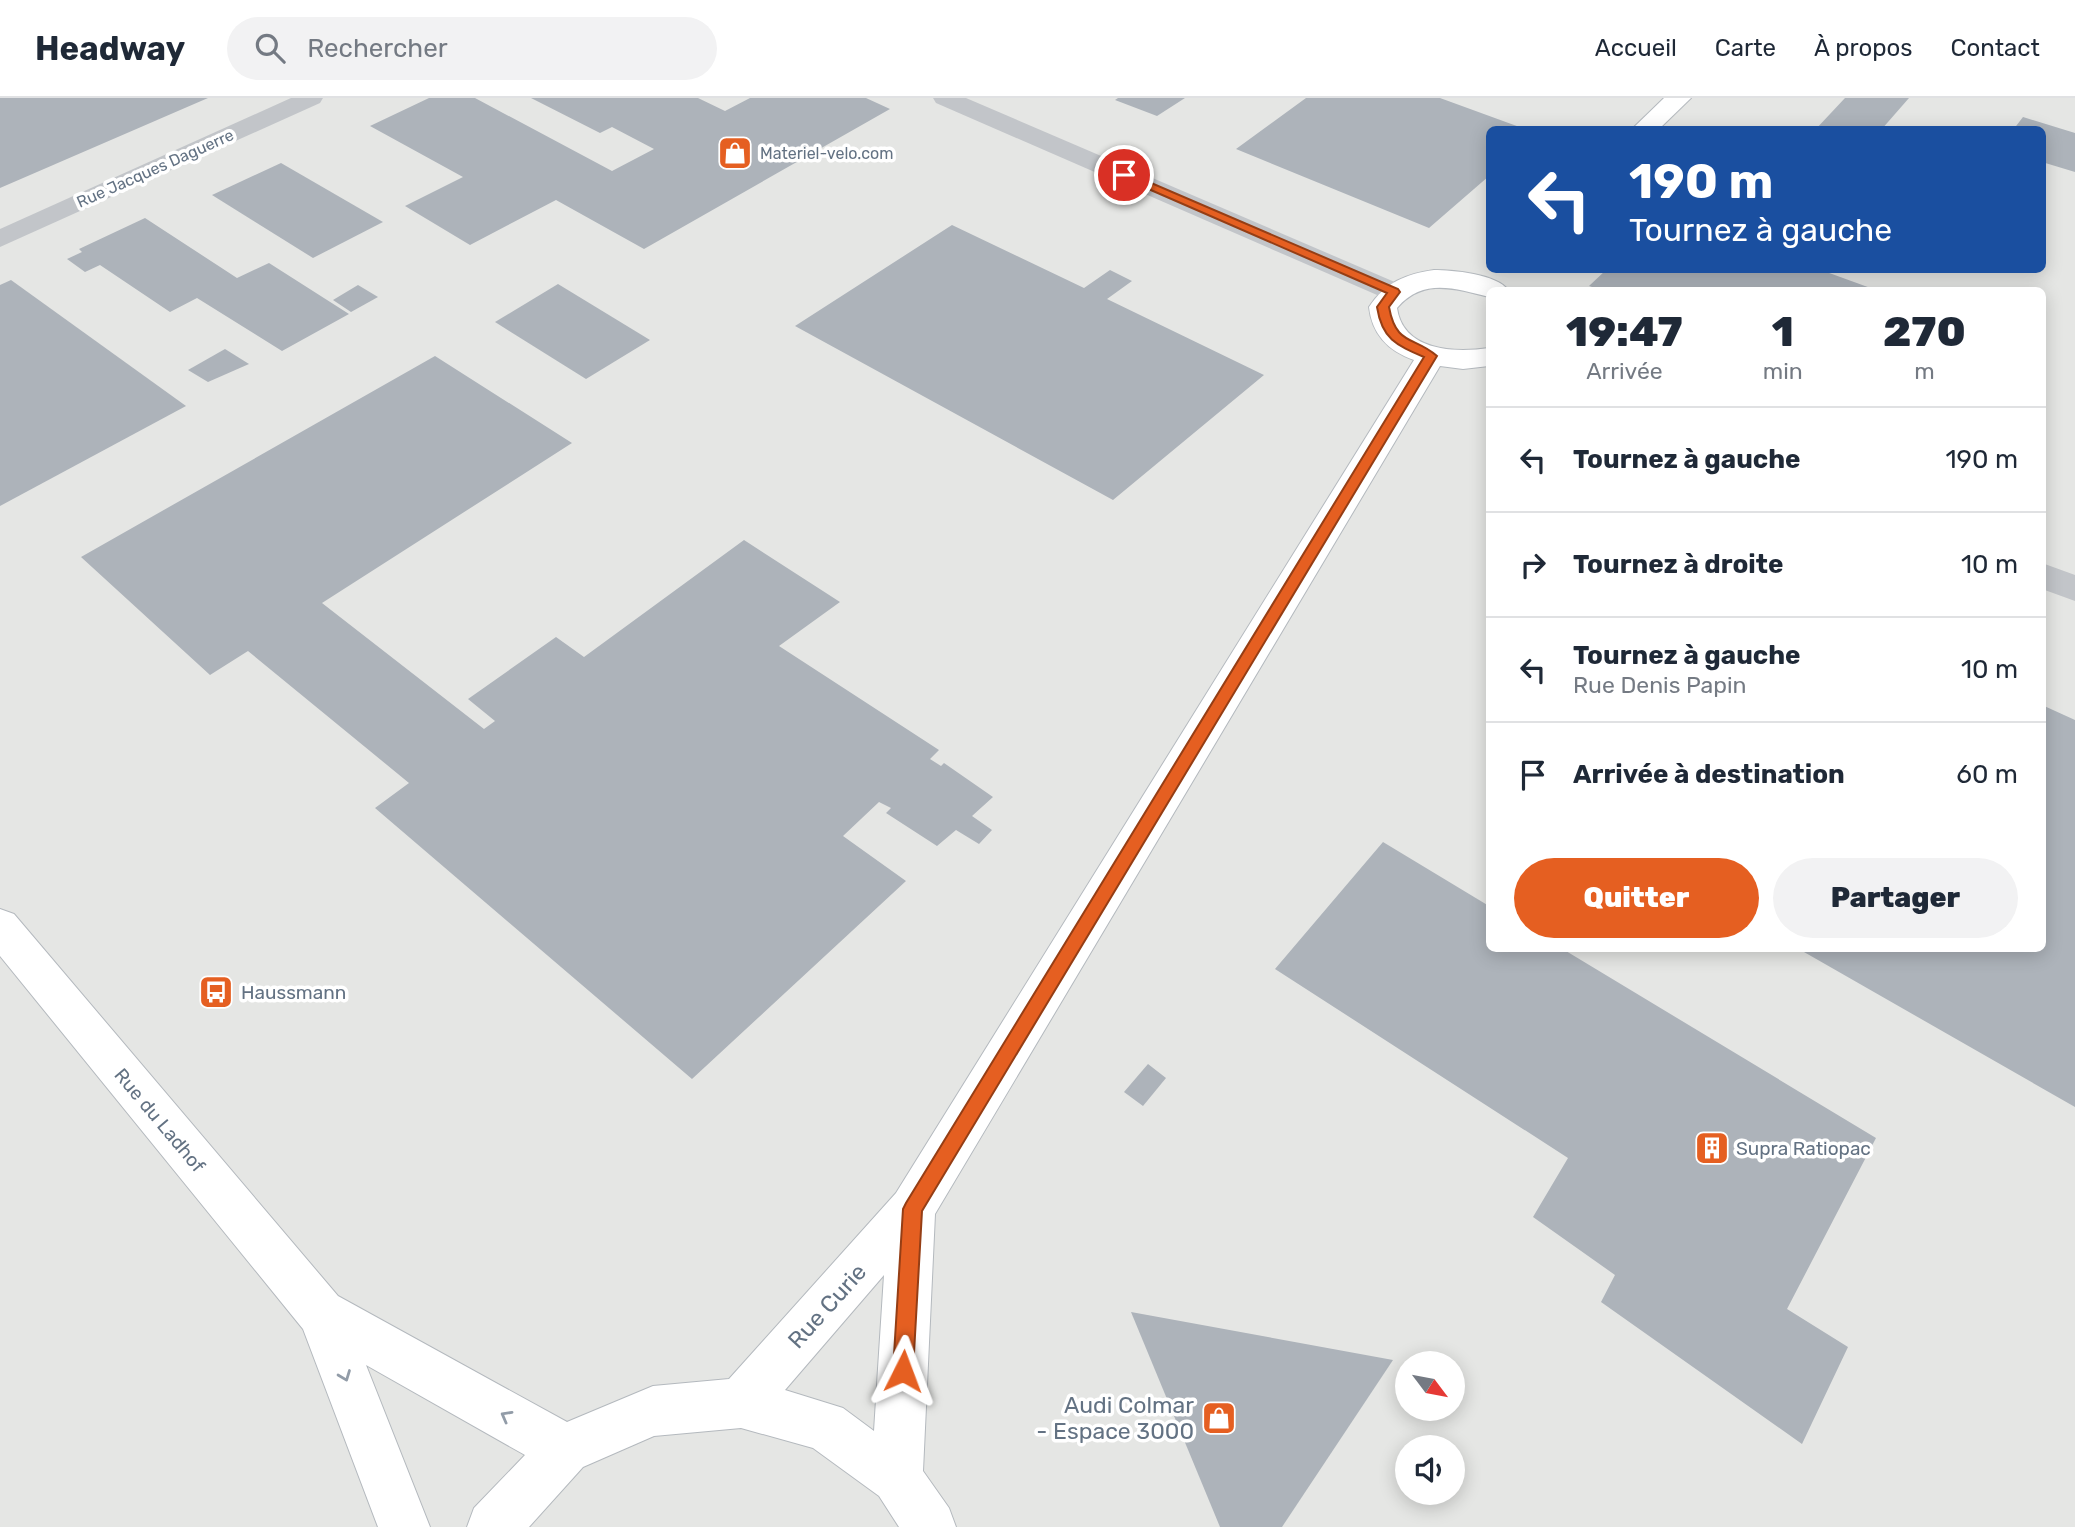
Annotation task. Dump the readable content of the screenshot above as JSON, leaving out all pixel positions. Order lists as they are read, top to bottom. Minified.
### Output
{"streets":{"main road":["Rue du Ladhof","Rue Curie"],"street":["Rue Jacques Daguerre"]},"places":{"shop":["Materiel-velo.com","Audi Colmar - Espace 3000"],"bus stop":["Haussmann"],"building":["Supra Ratiopac"]},"north":"bottom right","page":{"header":"Headway","search":"Rechercher","nav":["Accueil","Carte","À propos","Contact"],"turn":["190 m","Tournez à gauche"],"eta":["19:47","Arrivée","1","min","270","m"],"list":[{"name":"Tournez à gauche","value":"190 m"},{"name":"Tournez à droite","value":"10 m"},{"name":"Tournez à gauche","note":"Rue Denis Papin","value":"10 m"},{"name":"Arrivée à destination","value":"60 m"}],"buttons":["Quitter","Partager"]}}
